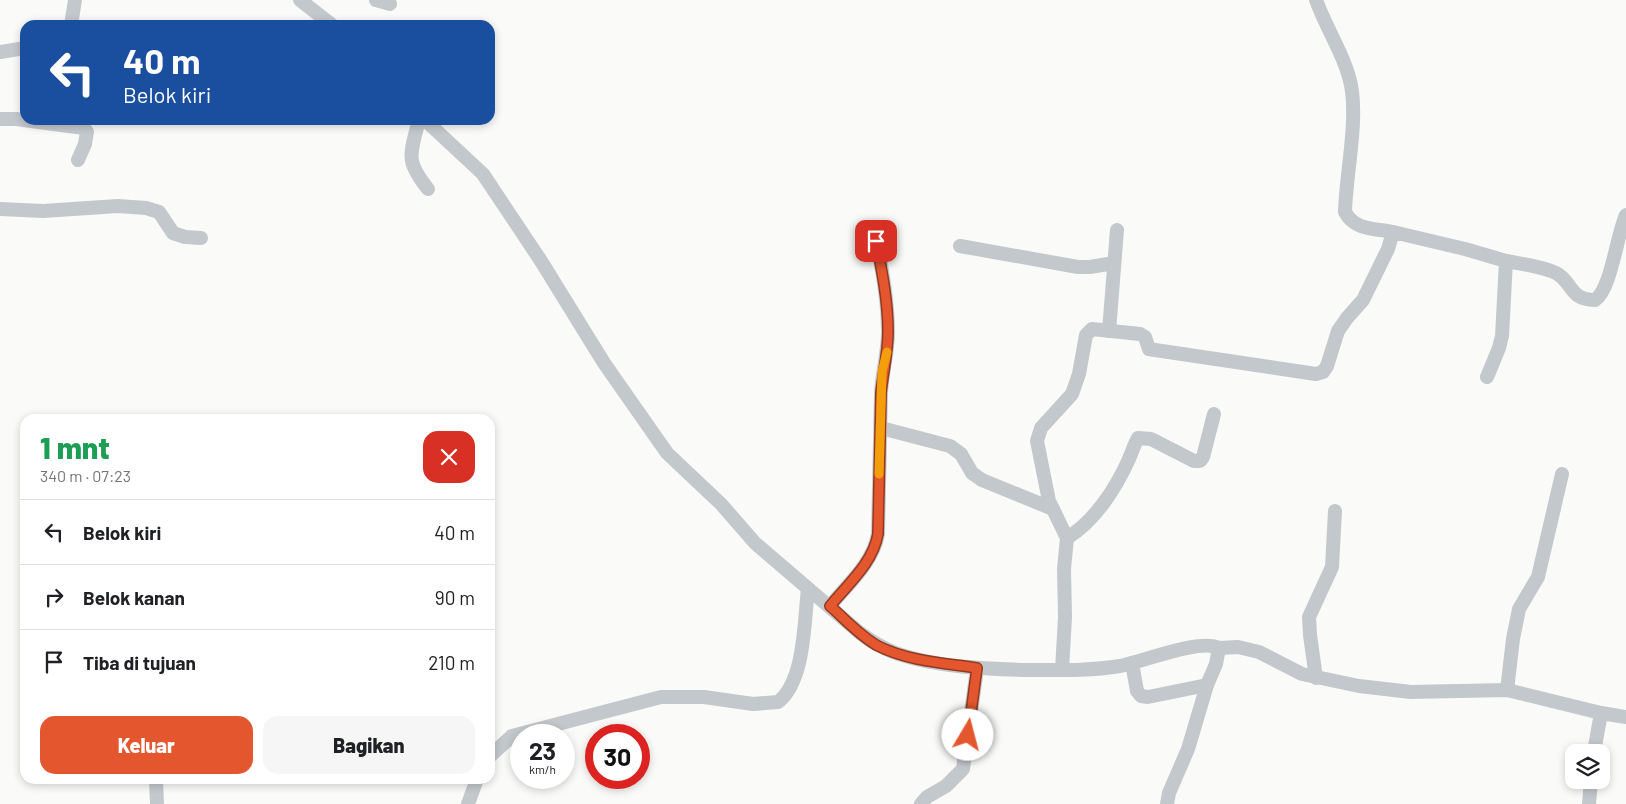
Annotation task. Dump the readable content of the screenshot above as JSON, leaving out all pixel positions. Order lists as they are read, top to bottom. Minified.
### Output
{"page":{"turn":["40 m","Belok kiri"],"heading":["1 mnt","340 m · 07:23"],"list":[{"name":"Belok kiri","value":"40 m"},{"name":"Belok kanan","value":"90 m"},{"name":"Tiba di tujuan","value":"210 m"}],"buttons":["Keluar","Bagikan"],"speed":"23 km/h","limit":"30"}}
